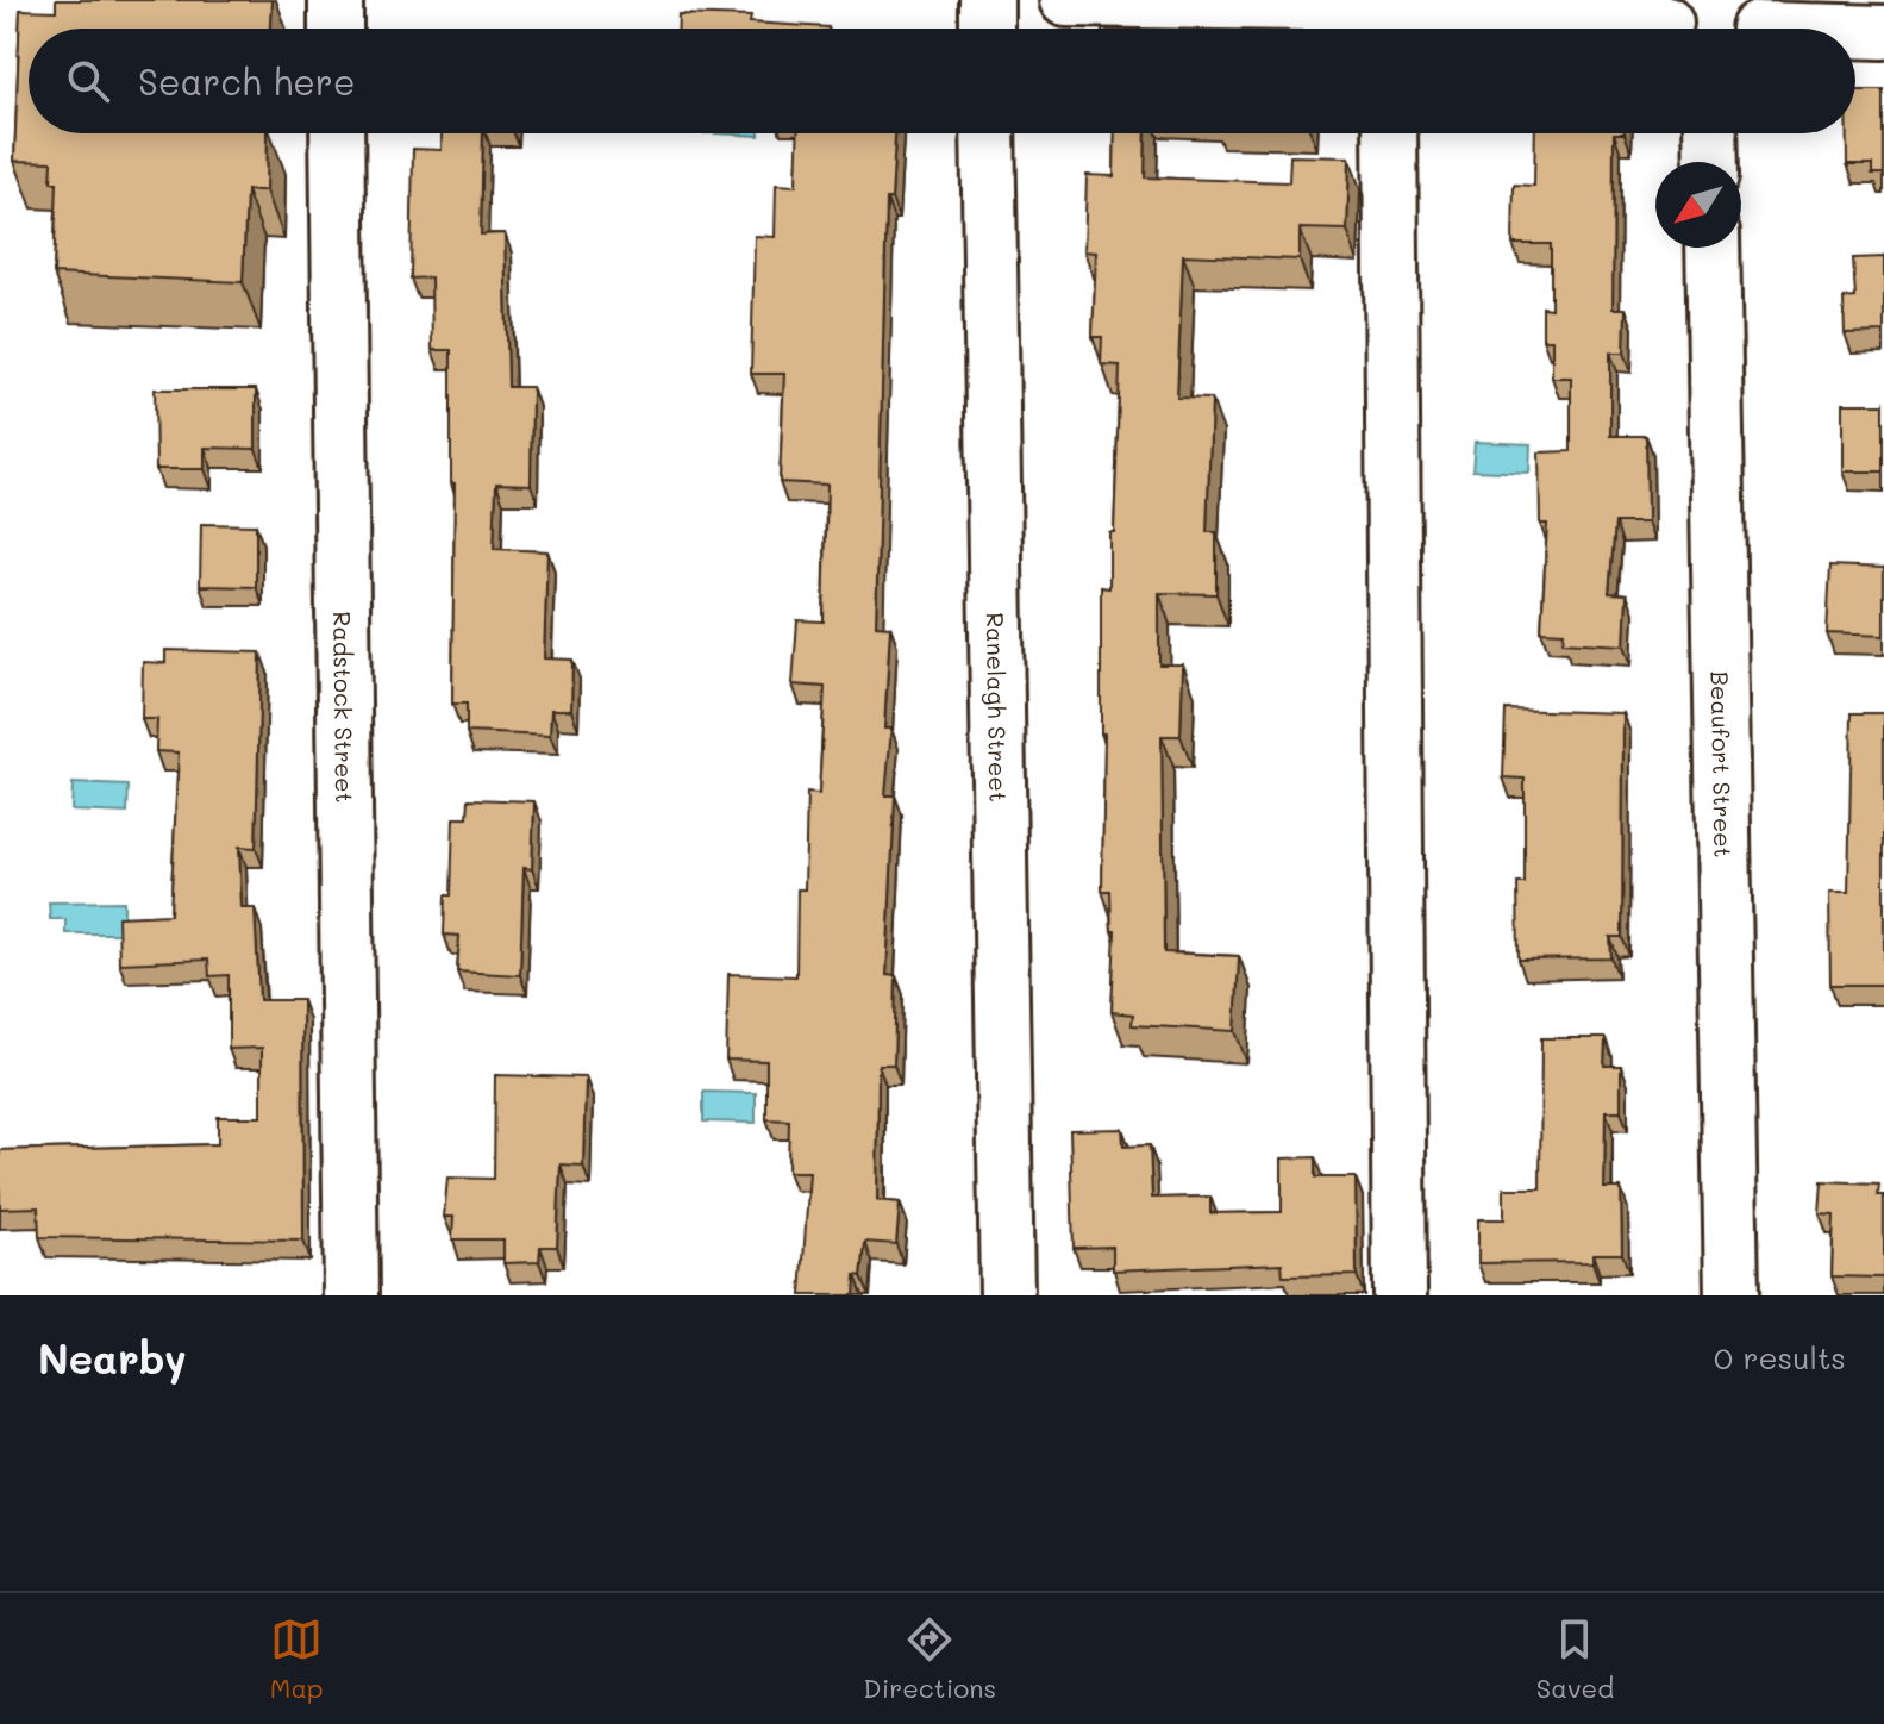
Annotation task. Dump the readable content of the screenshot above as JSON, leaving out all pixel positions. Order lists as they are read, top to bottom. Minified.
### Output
{"streets":{"street":["Radstock Street","Ranelagh Street","Beaufort Street"]},"north":"bottom left","page":{"search":"Search here","heading":["Nearby","0 results"],"nav":["Map","Directions","Saved"]}}
